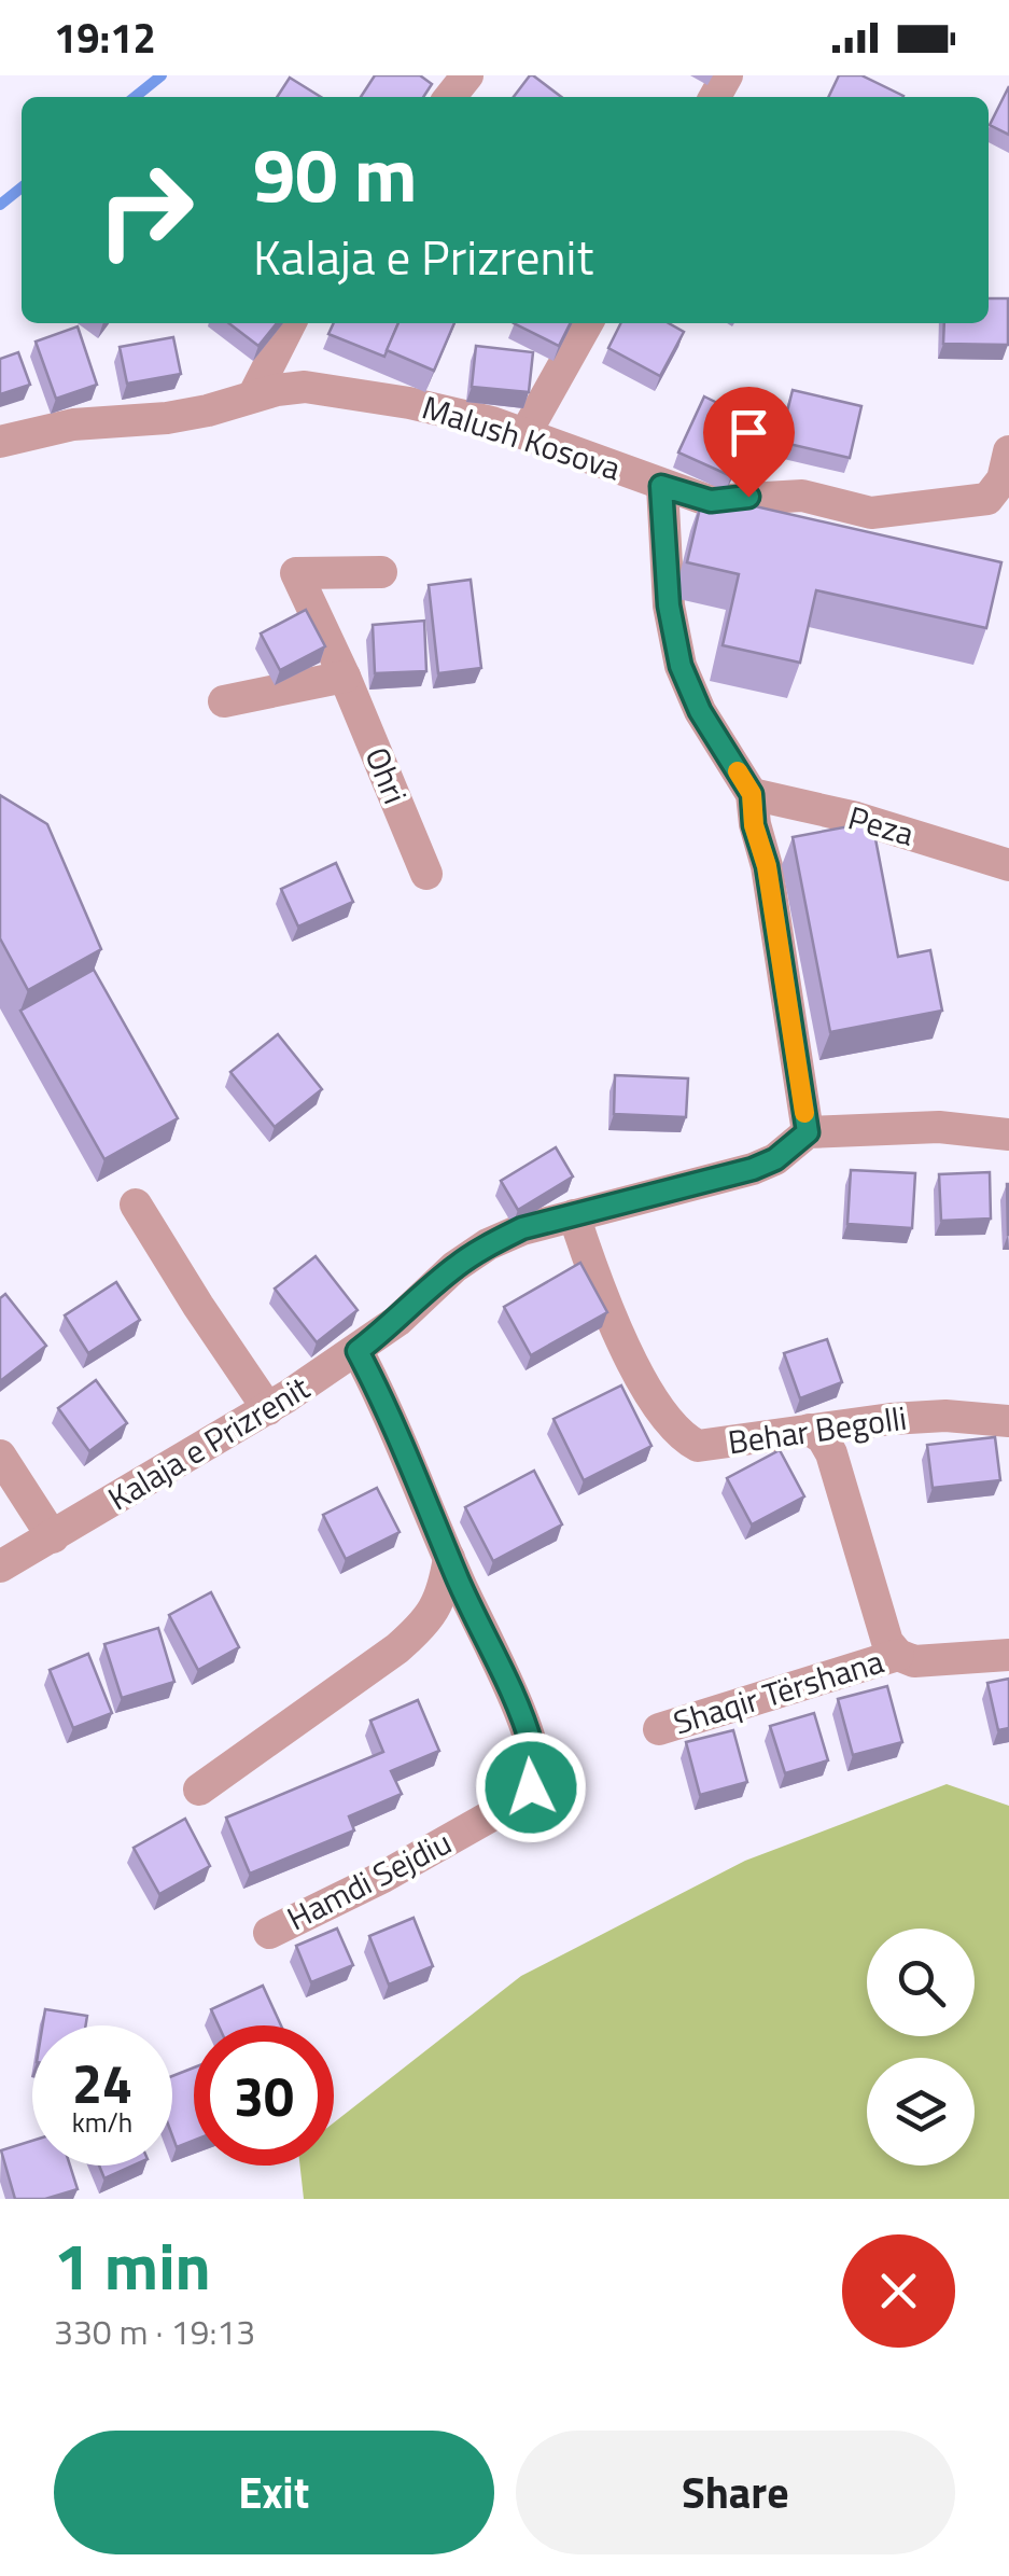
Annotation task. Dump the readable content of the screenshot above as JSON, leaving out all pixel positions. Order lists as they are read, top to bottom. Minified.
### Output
{"streets":{"street":["Malush Kosova","Ohri","Peza","Behar Begolli","Kalaja e Prizrenit","Shaqir Tërshana","Hamdi Sejdiu"]},"crossings":[["Behar Begolli","Kalaja e Prizrenit"],["Behar Begolli","Shaqir Tërshana"],["Kalaja e Prizrenit","Hamdi Sejdiu"]],"page":{"status":"19:12","turn":["90 m","Kalaja e Prizrenit"],"speed":"24 km/h","limit":"30","heading":["1 min","330 m · 19:13"],"buttons":["Exit","Share"]}}
